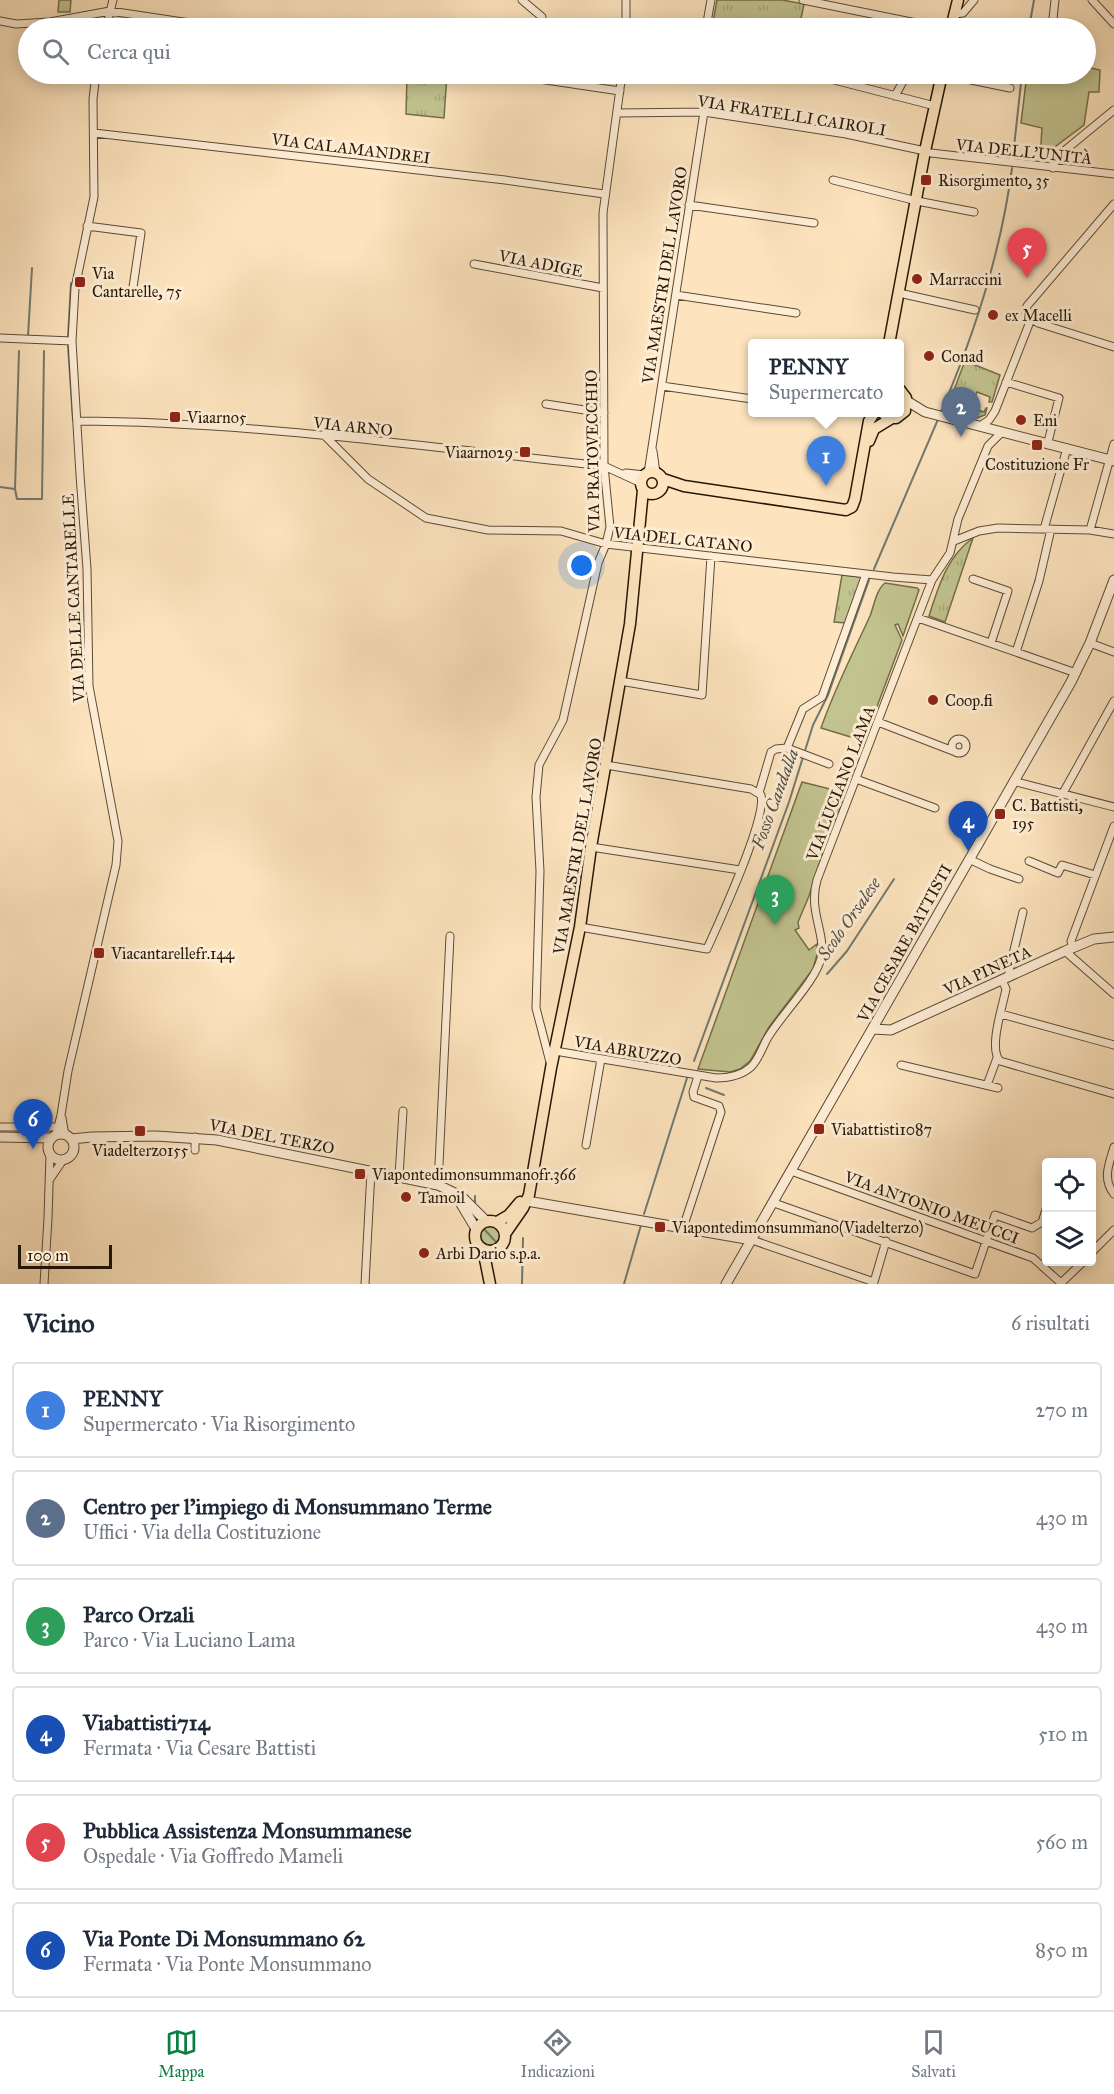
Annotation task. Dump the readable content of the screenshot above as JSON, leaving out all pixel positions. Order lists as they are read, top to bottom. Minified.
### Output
{"streets":{"main road":["VIA MAESTRI DEL LAVORO"],"street":["VIA FRATELLI CAIROLI","VIA CALAMANDREI","VIA DELL'UNITÀ","VIA ADIGE","VIA ARNO","VIA PRATOVECCHIO","VIA DEL CATANO","VIA DELLE CANTARELLE","VIA LUCIANO LAMA","VIA CESARE BATTISTI","VIA PINETA","VIA ABRUZZO","VIA DEL TERZO","VIA ANTONIO MEUCCI"]},"crossings":[["VIA FRATELLI CAIROLI","VIA DELL'UNITÀ"],["VIA FRATELLI CAIROLI","VIA MAESTRI DEL LAVORO"],["VIA FRATELLI CAIROLI","VIA PRATOVECCHIO"],["VIA CALAMANDREI","VIA PRATOVECCHIO"],["VIA CALAMANDREI","VIA DELLE CANTARELLE"],["VIA ADIGE","VIA PRATOVECCHIO"],["VIA MAESTRI DEL LAVORO","VIA ARNO"],["VIA MAESTRI DEL LAVORO","VIA PRATOVECCHIO"],["VIA MAESTRI DEL LAVORO","VIA DEL CATANO"],["VIA MAESTRI DEL LAVORO","VIA ABRUZZO"],["VIA ARNO","VIA PRATOVECCHIO"],["VIA ARNO","VIA DEL CATANO"],["VIA ARNO","VIA DELLE CANTARELLE"],["VIA PRATOVECCHIO","VIA DEL CATANO"],["VIA DEL CATANO","VIA LUCIANO LAMA"],["VIA DELLE CANTARELLE","VIA DEL TERZO"],["VIA LUCIANO LAMA","VIA ABRUZZO"],["VIA CESARE BATTISTI","VIA PINETA"],["VIA CESARE BATTISTI","VIA ANTONIO MEUCCI"]],"water":["Fosso Candalla","Scolo Orsalese"],"places":{"transit":["Risorgimento, 35","Via Cantarelle, 75","Viaarno5","Costituzione Fr","Viaarno29","C. Battisti, 195","Viacantarellefr.144","Viabattisti1087","Viadelterzo155","Viapontedimonsummanofr.366","Viapontedimonsummano(Viadelterzo)"],"other":["Marraccini","ex Macelli","Conad","Eni","Coop.fi","Tamoil","Arbi Dario s.p.a."]},"scale_bar":"100 m","page":{"search":"Cerca qui","pins":["5","2","1","4","3","6"],"popup":["PENNY","Supermercato"],"scale":"100 m","heading":["Vicino","6 risultati"],"list":[{"mark":"1","name":"PENNY","note":"Supermercato · Via Risorgimento","value":"270 m"},{"mark":"2","name":"Centro per l'impiego di Monsummano Terme","note":"Uffici · Via della Costituzione","value":"430 m"},{"mark":"3","name":"Parco Orzali","note":"Parco · Via Luciano Lama","value":"430 m"},{"mark":"4","name":"Viabattisti714","note":"Fermata · Via Cesare Battisti","value":"510 m"},{"mark":"5","name":"Pubblica Assistenza Monsummanese","note":"Ospedale · Via Goffredo Mameli","value":"560 m"},{"mark":"6","name":"Via Ponte Di Monsummano 62","note":"Fermata · Via Ponte Monsummano","value":"850 m"}],"nav":["Mappa","Indicazioni","Salvati"]}}
